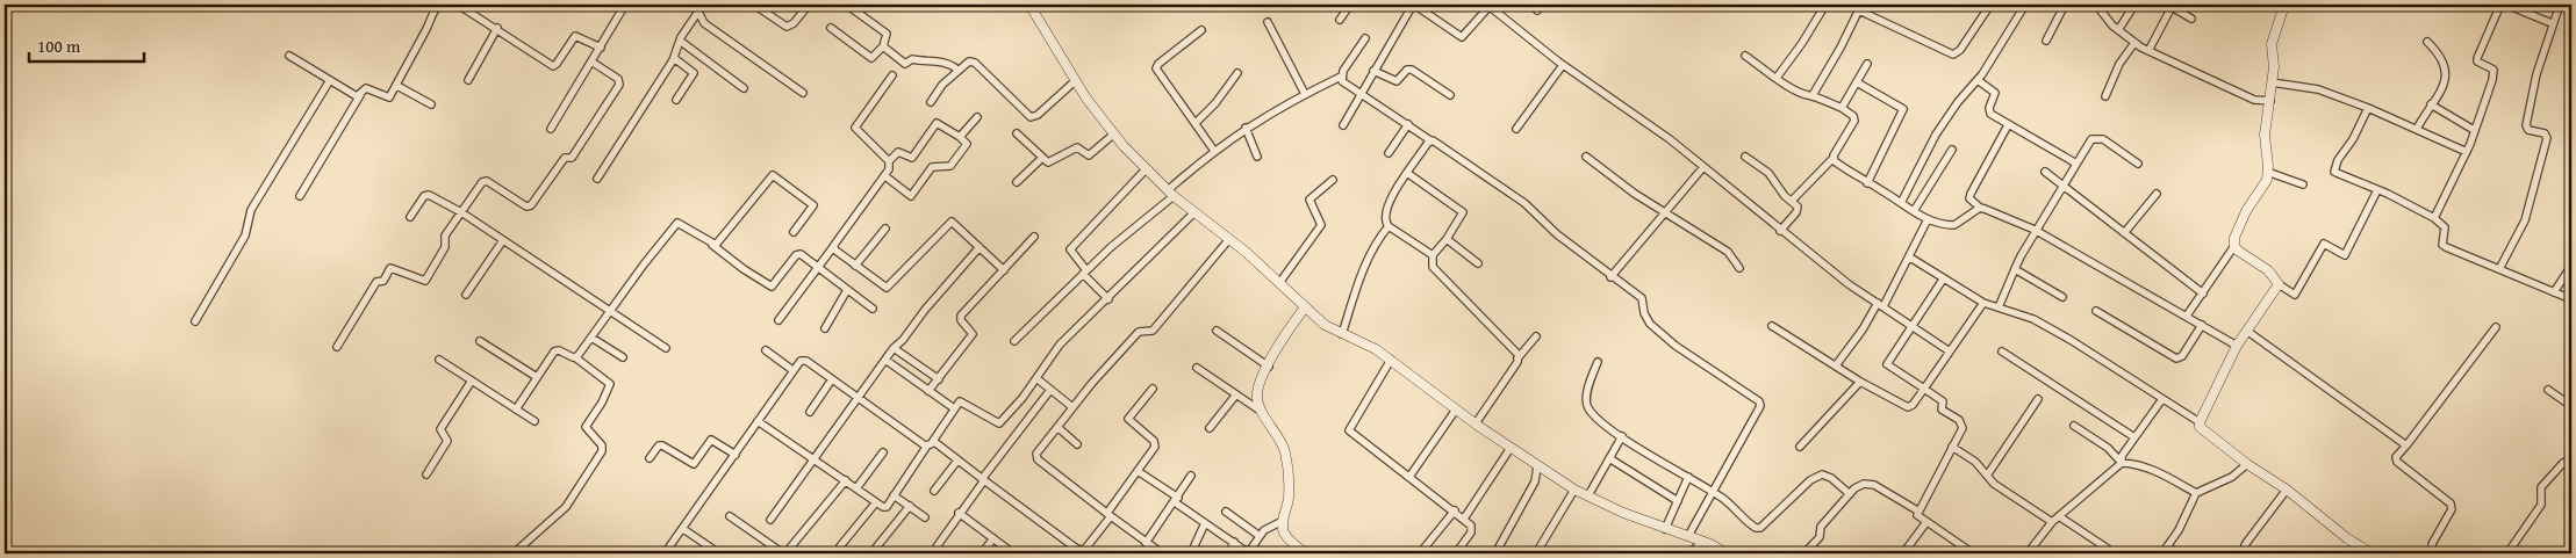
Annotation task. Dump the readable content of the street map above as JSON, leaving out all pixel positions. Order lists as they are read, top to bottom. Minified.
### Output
{"scale_bar":"100 m"}
